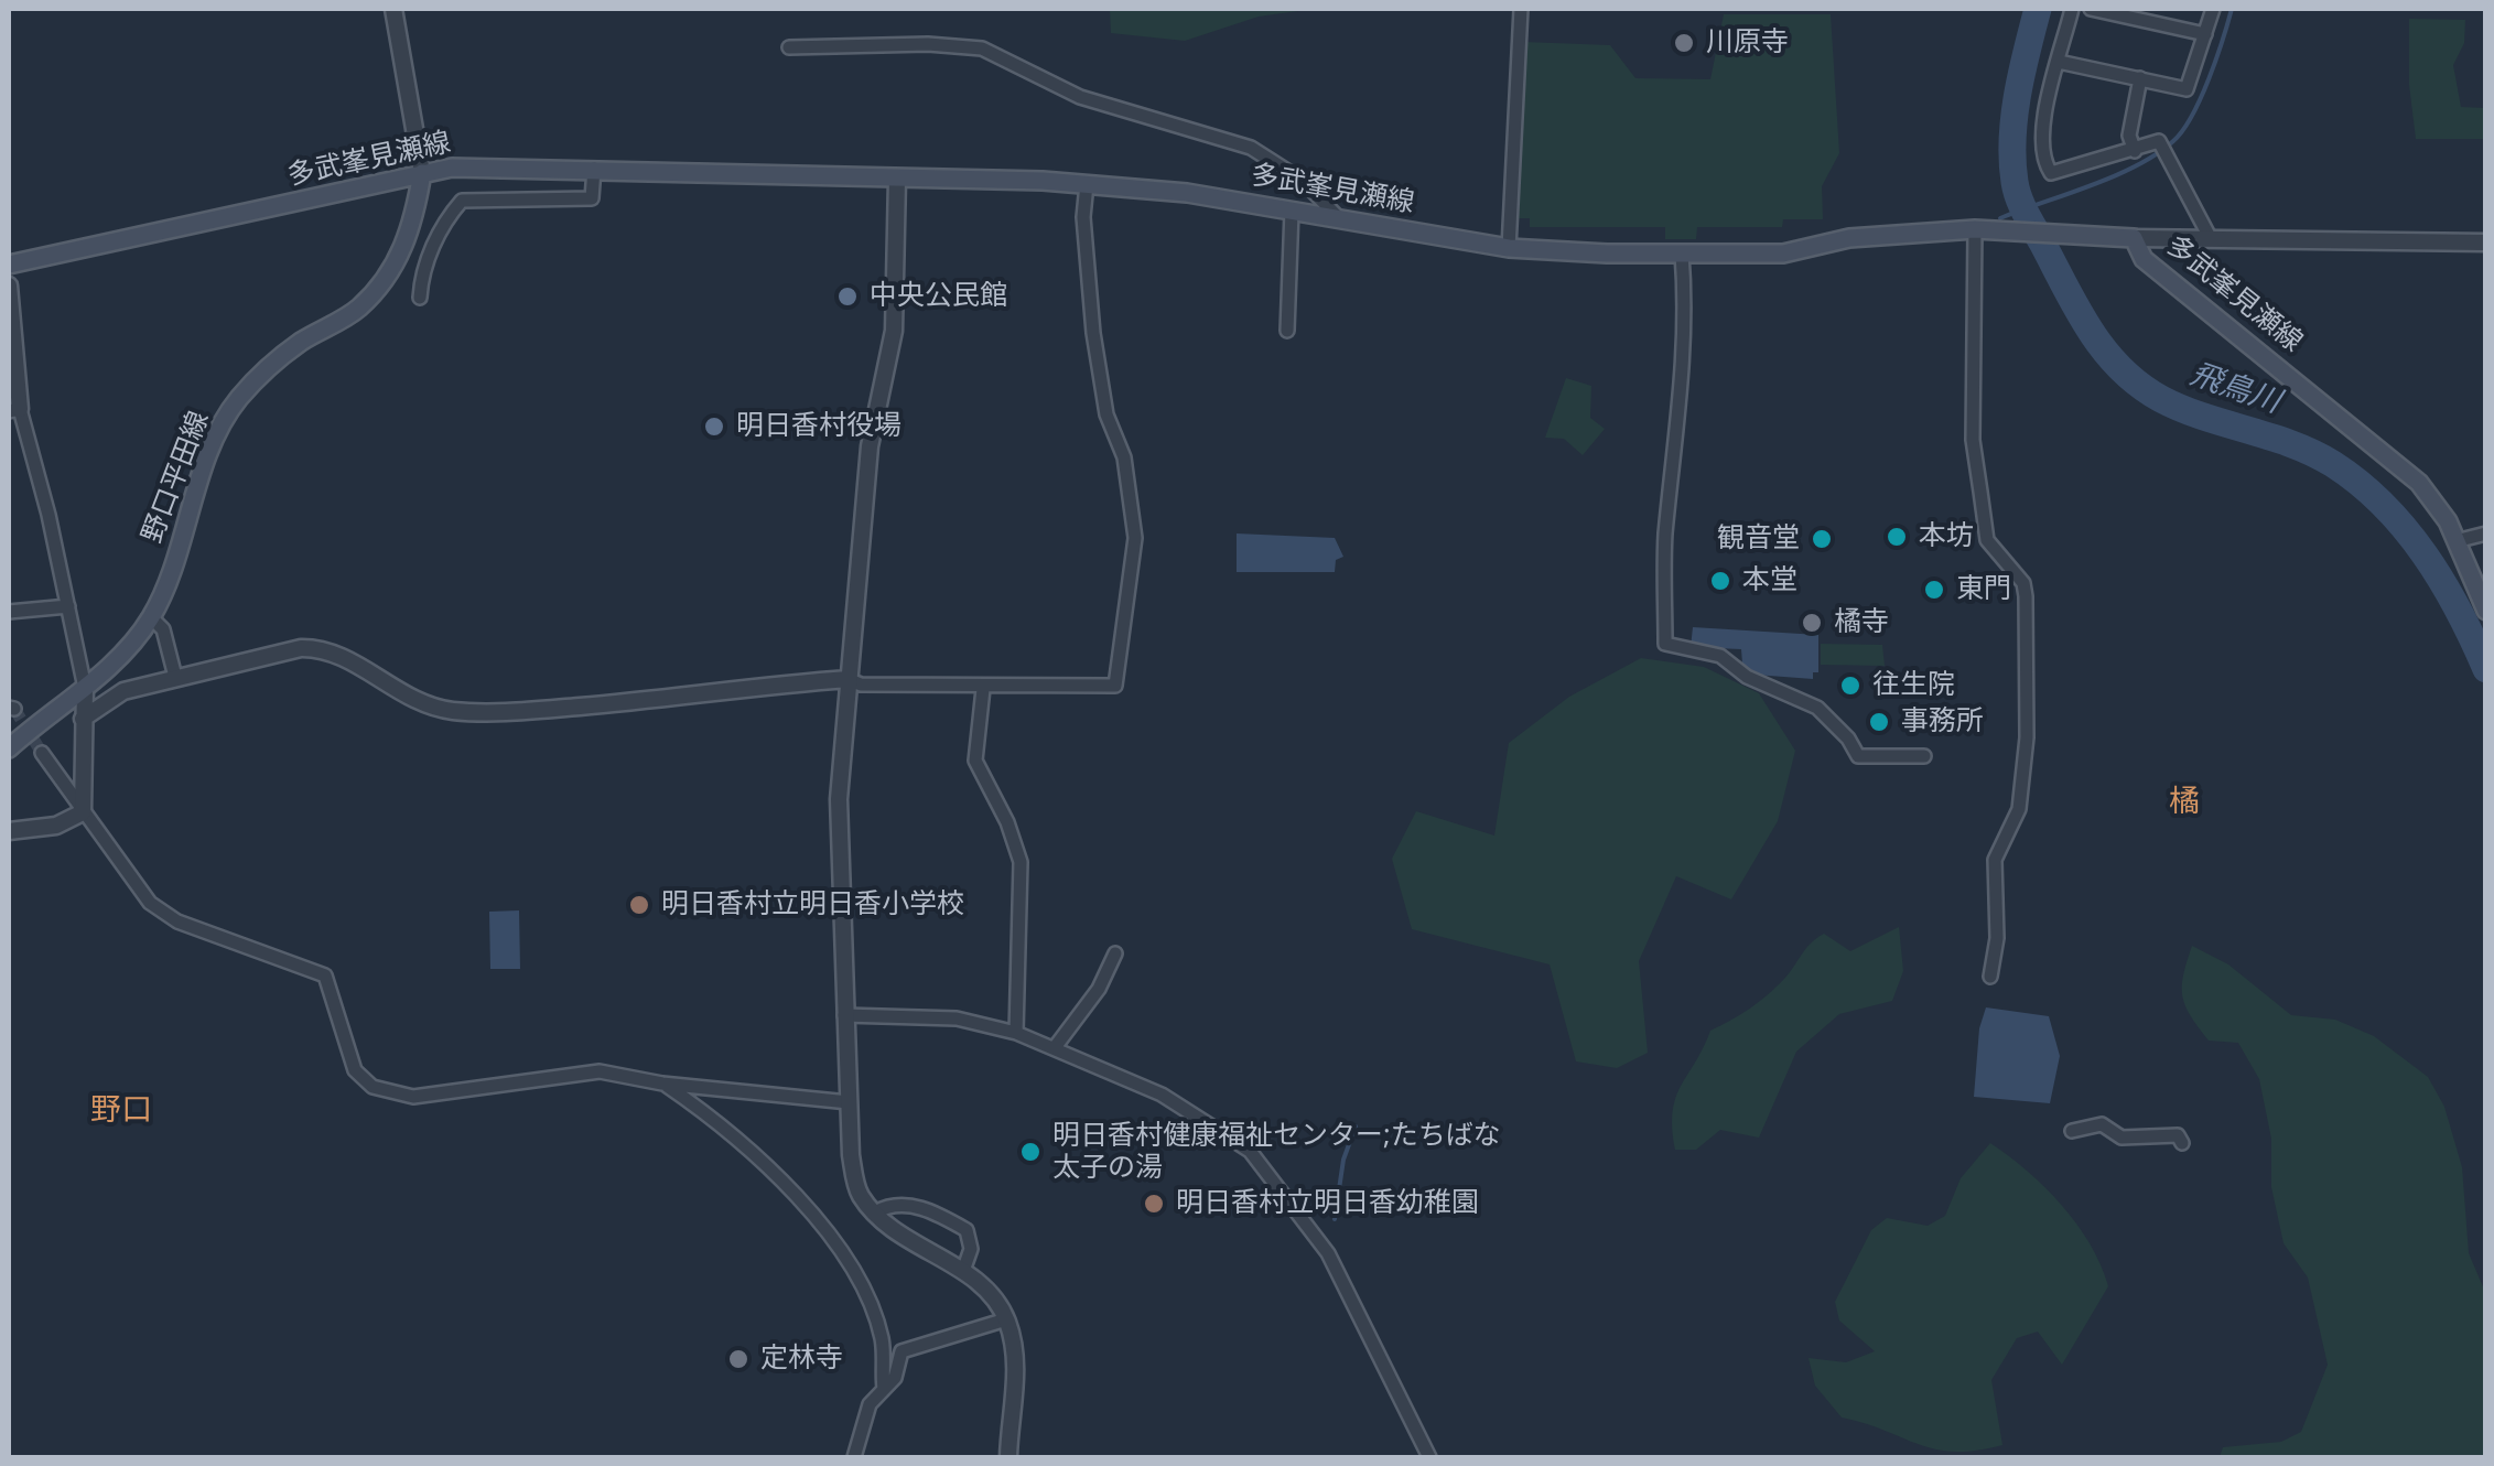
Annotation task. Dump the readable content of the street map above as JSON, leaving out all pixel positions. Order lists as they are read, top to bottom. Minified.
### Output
{"streets":{"main road":["多武峯見瀬線","野口平田線"]},"crossings":[["多武峯見瀬線","野口平田線"]],"districts":["橘","野口"],"water":["飛鳥川"],"places":["川原寺","中央公民館","明日香村役場","本坊","観音堂","本堂","東門","橘寺","往生院","事務所","明日香村立明日香小学校","明日香村健康福祉センター;たちばな 太子の湯","明日香村立明日香幼稚園","定林寺"]}
